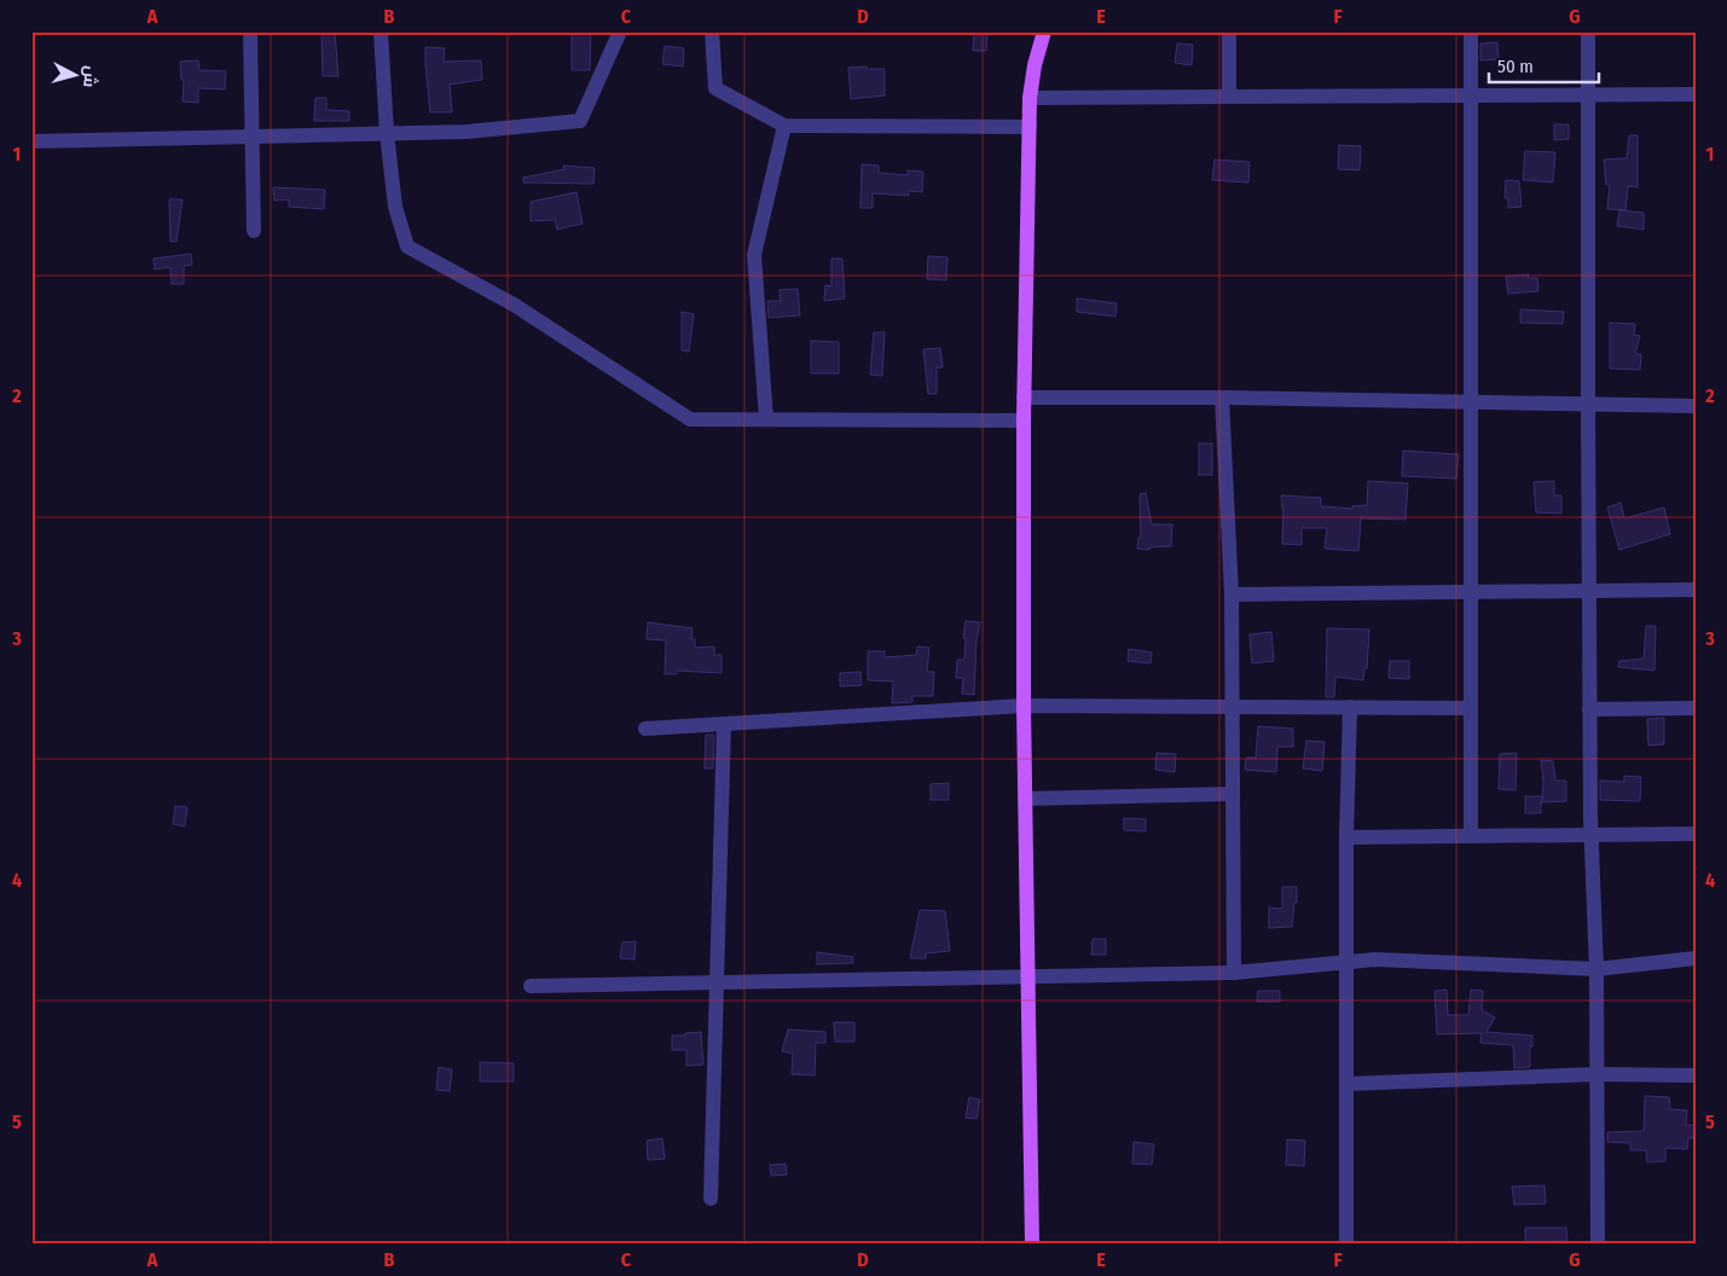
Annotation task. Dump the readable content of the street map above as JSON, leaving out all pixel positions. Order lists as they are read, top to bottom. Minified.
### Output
{"scale_bar":"50 m","north":"right","grid":{"columns":["A","B","C","D","E","F","G"],"rows":["1","2","3","4","5"]}}
